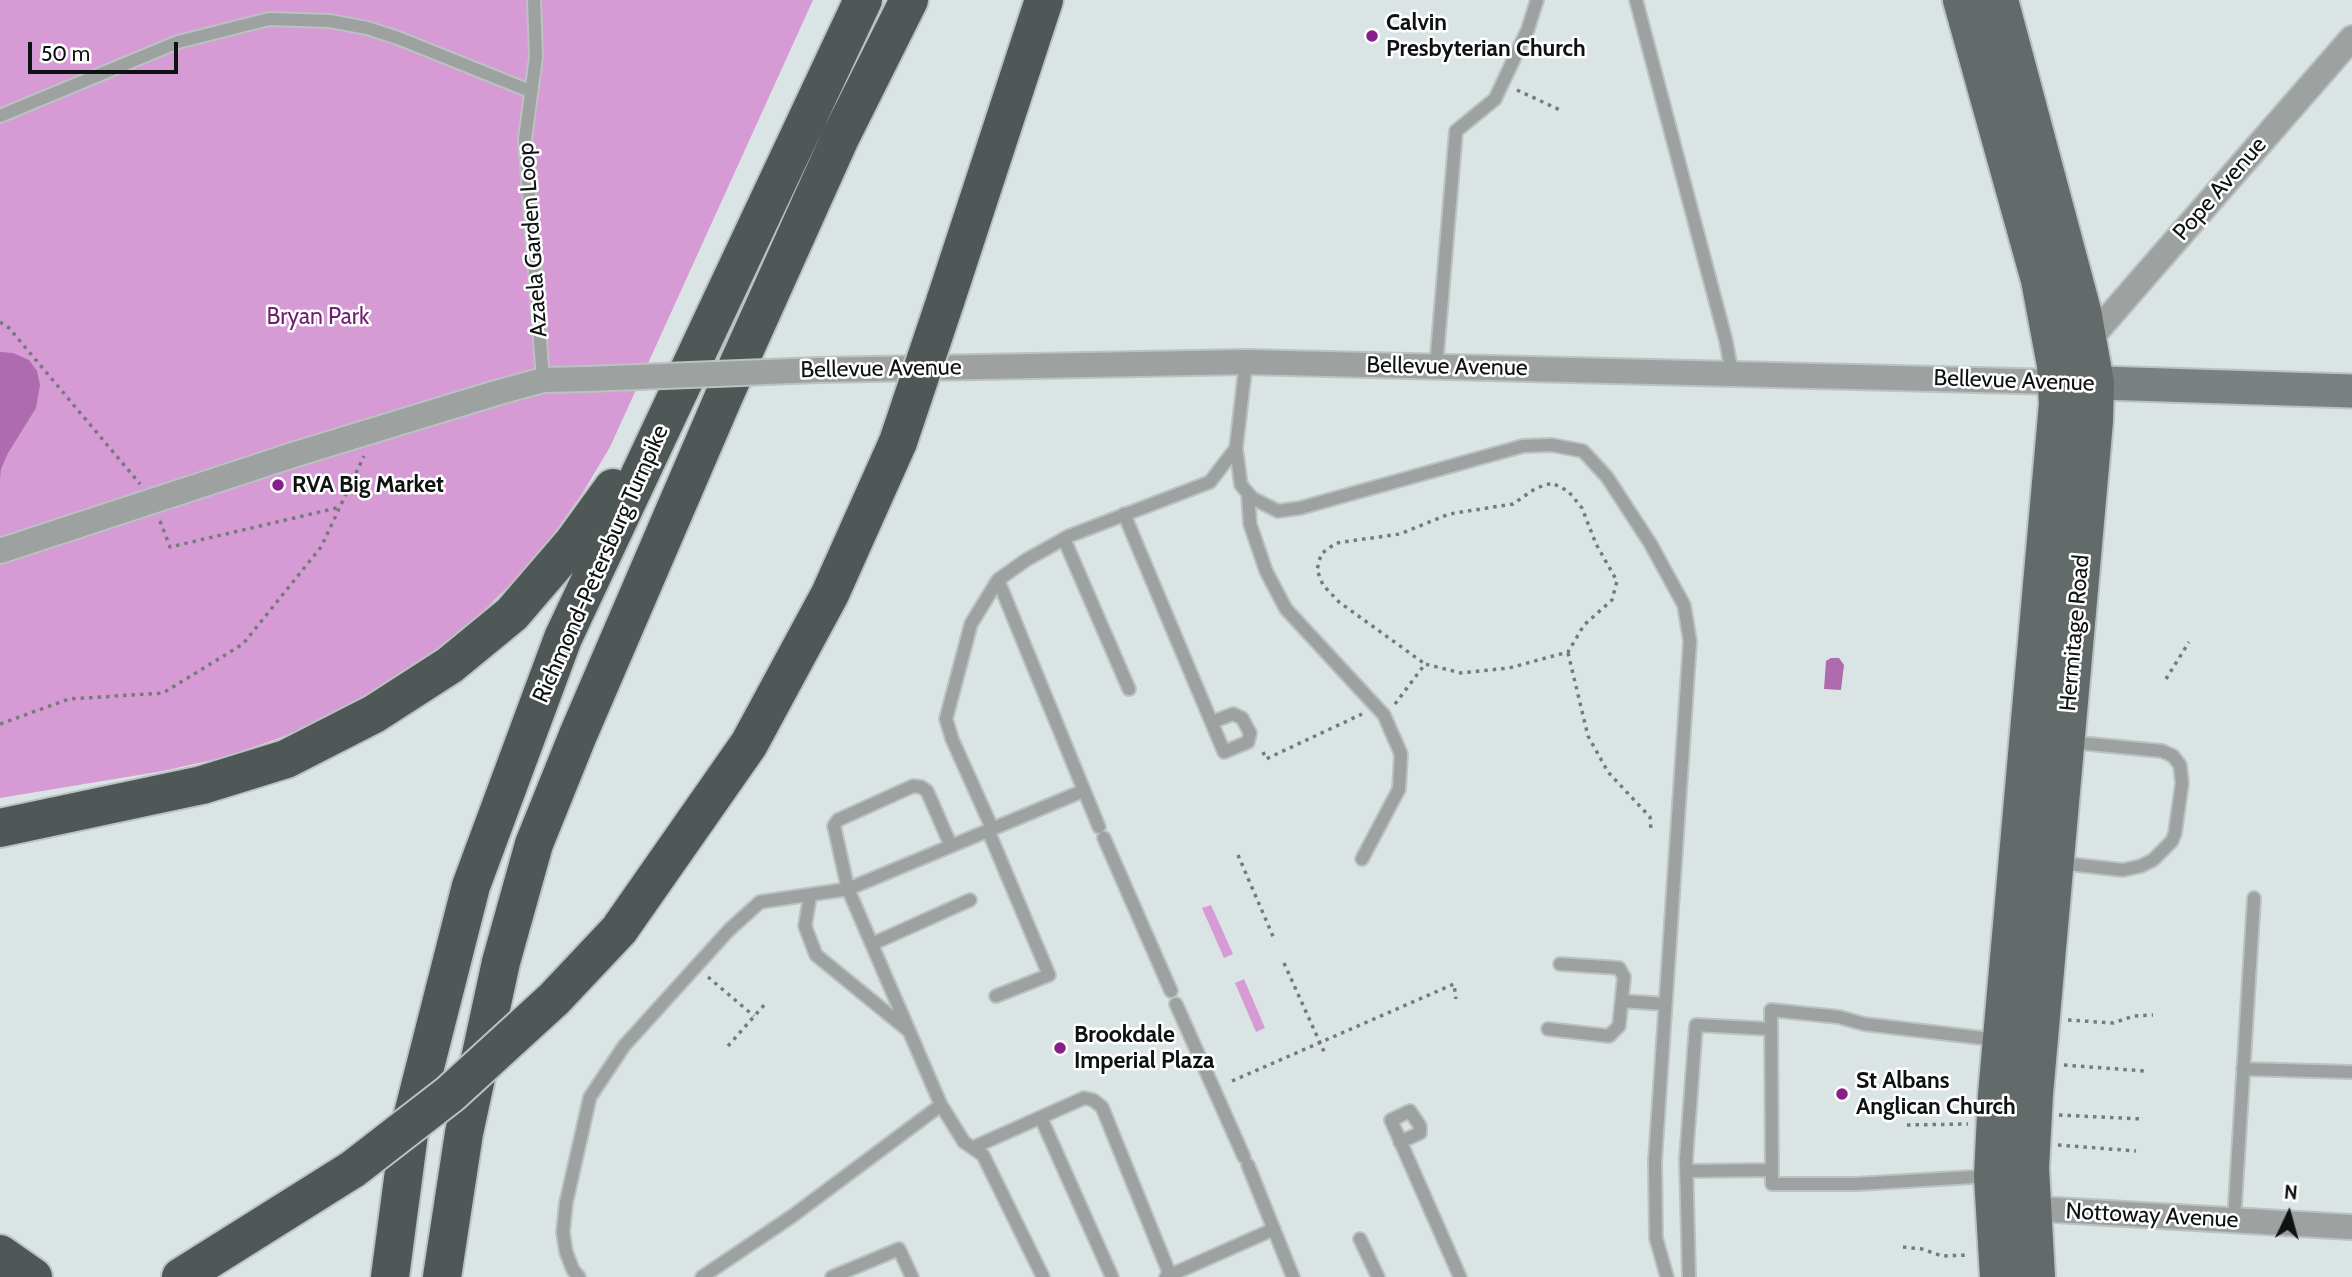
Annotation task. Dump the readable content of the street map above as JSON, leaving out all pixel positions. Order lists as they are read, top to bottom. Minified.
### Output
{"streets":{"highway":["Richmond-Petersburg Turnpike"],"main road":["Hermitage Road"],"street":["Pope Avenue","Bellevue Avenue","Nottoway Avenue"],"lane":["Azaela Garden Loop"]},"crossings":[["Pope Avenue","Hermitage Road"],["Azaela Garden Loop","Bellevue Avenue"],["Bellevue Avenue","Hermitage Road"],["Hermitage Road","Nottoway Avenue"]],"parks":["Bryan Park"],"places":["Calvin Presbyterian Church","RVA Big Market","Brookdale Imperial Plaza","St Albans Anglican Church"],"scale_bar":"50 m","north":"top"}
